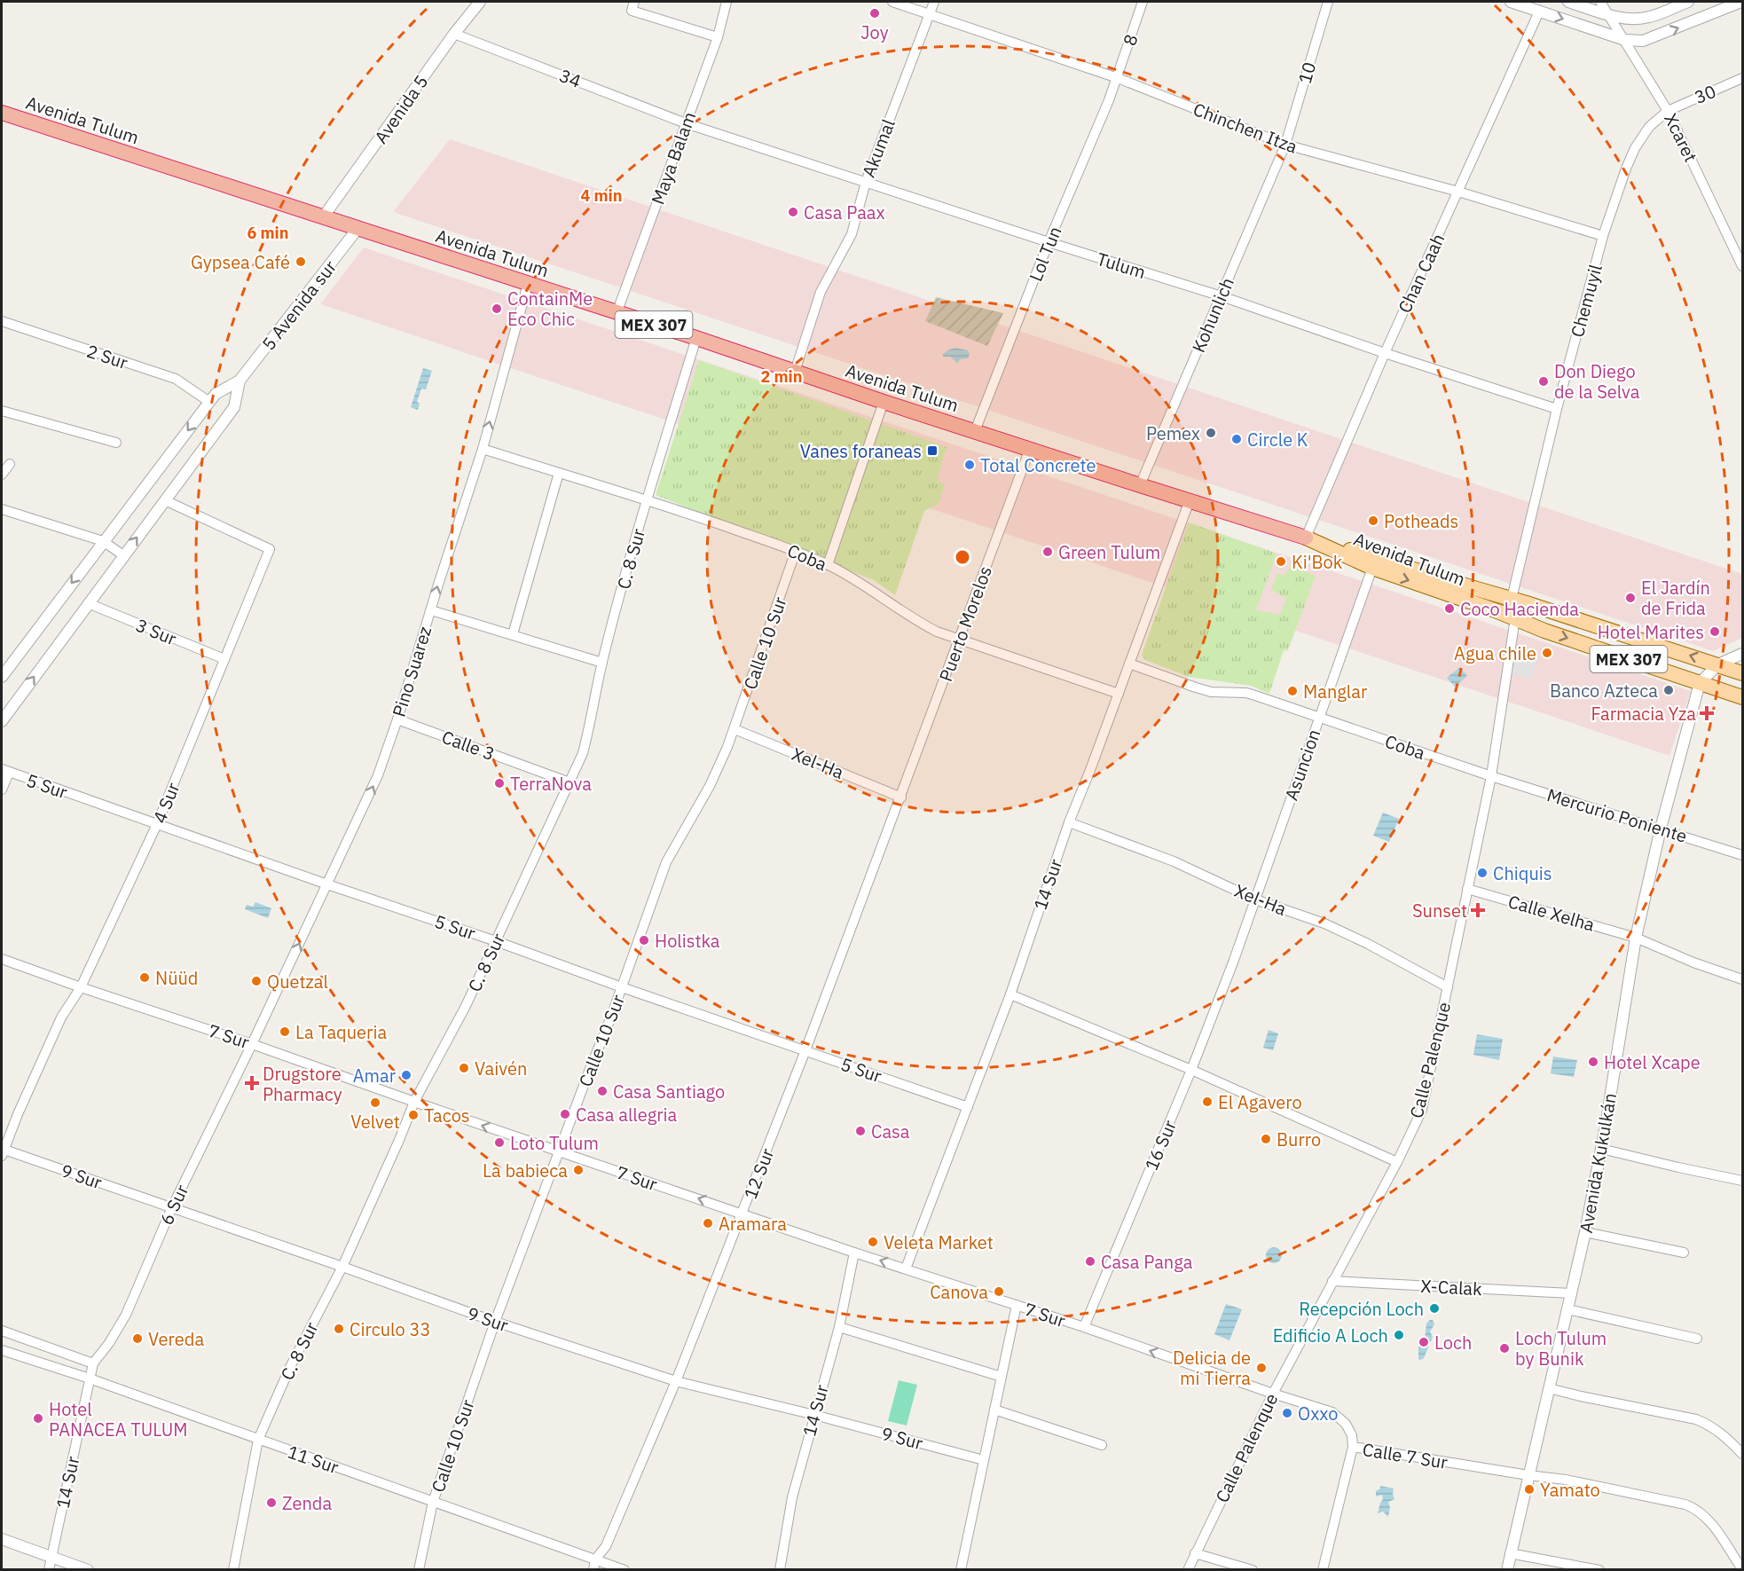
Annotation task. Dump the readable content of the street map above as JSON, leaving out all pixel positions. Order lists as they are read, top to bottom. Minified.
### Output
{"streets":{"highway":["Avenida Tulum","MEX 307"],"street":["8","10","34","30","Avenida 5","Chinchen Itza","Xcaret","Akumal","Maya Balam","Lol Tun","Tulum","Chan Caah","Chemuyil","5 Avenida sur","Kohunlich","2 Sur","Coba","C. 8 Sur","Puerto Morelos","3 Sur","Calle 10 Sur","Pino Suarez","Calle 3","Xel-Ha","Asuncion","5 Sur","4 Sur","Mercurio Poniente","14 Sur","Calle Xelha","7 Sur","Calle Palenque","16 Sur","Avenida Kukulkán","12 Sur","9 Sur","6 Sur","X-Calak","Calle 7 Sur","11 Sur"]},"crossings":[["8","Chinchen Itza"],["8","Lol Tun"],["10","Chinchen Itza"],["10","Kohunlich"],["34","Avenida 5"],["34","Maya Balam"],["34","Tulum"],["30","Xcaret"],["30","Chemuyil"],["Avenida 5","Avenida Tulum"],["Avenida Tulum","Akumal"],["Avenida Tulum","Maya Balam"],["Avenida Tulum","Lol Tun"],["Avenida Tulum","Chan Caah"],["Avenida Tulum","Chemuyil"],["Avenida Tulum","5 Avenida sur"],["Avenida Tulum","Kohunlich"],["Avenida Tulum","C. 8 Sur"],["Avenida Tulum","Puerto Morelos"],["Avenida Tulum","Pino Suarez"],["Avenida Tulum","Asuncion"],["Avenida Tulum","14 Sur"],["Avenida Tulum","Calle Palenque"],["Avenida Tulum","Avenida Kukulkán"],["Chinchen Itza","Akumal"],["Chinchen Itza","Lol Tun"],["Chinchen Itza","Chan Caah"],["Chinchen Itza","Chemuyil"],["Chinchen Itza","Kohunlich"],["Xcaret","Chemuyil"],["Akumal","Tulum"],["Maya Balam","Tulum"],["Lol Tun","Tulum"],["Tulum","Chan Caah"],["Tulum","Chemuyil"],["Tulum","Kohunlich"],["Chemuyil","Calle Palenque"],["Coba","C. 8 Sur"],["Coba","Puerto Morelos"],["Coba","Calle 10 Sur"],["Coba","Pino Suarez"],["Coba","Asuncion"],["Coba","Mercurio Poniente"],["Coba","14 Sur"],["Coba","Calle Palenque"],["C. 8 Sur","Calle 3"],["C. 8 Sur","5 Sur"],["C. 8 Sur","7 Sur"],["C. 8 Sur","9 Sur"],["C. 8 Sur","11 Sur"],["Puerto Morelos","Xel-Ha"],["Puerto Morelos","12 Sur"],["3 Sur","4 Sur"],["Calle 10 Sur","Xel-Ha"],["Calle 10 Sur","5 Sur"],["Calle 10 Sur","7 Sur"],["Calle 10 Sur","9 Sur"],["Calle 10 Sur","11 Sur"],["Pino Suarez","Calle 3"],["Pino Suarez","5 Sur"],["Pino Suarez","7 Sur"],["Pino Suarez","6 Sur"],["Xel-Ha","Asuncion"],["Xel-Ha","14 Sur"],["Xel-Ha","Calle Palenque"],["Xel-Ha","12 Sur"],["Asuncion","16 Sur"],["5 Sur","4 Sur"],["5 Sur","14 Sur"],["5 Sur","12 Sur"],["4 Sur","7 Sur"],["4 Sur","9 Sur"],["Mercurio Poniente","Calle Palenque"],["Mercurio Poniente","Avenida Kukulkán"],["14 Sur","7 Sur"],["14 Sur","9 Sur"],["14 Sur","6 Sur"],["14 Sur","11 Sur"],["Calle Xelha","Calle Palenque"],["Calle Xelha","Avenida Kukulkán"],["7 Sur","Calle Palenque"],["7 Sur","16 Sur"],["7 Sur","12 Sur"],["7 Sur","6 Sur"],["7 Sur","Calle 7 Sur"],["Calle Palenque","X-Calak"],["Calle Palenque","Calle 7 Sur"],["Avenida Kukulkán","X-Calak"],["Avenida Kukulkán","Calle 7 Sur"],["12 Sur","9 Sur"],["12 Sur","11 Sur"],["9 Sur","6 Sur"]],"one_way":["Pino Suarez","7 Sur"],"places":{"other":["Joy","Casa Paax","Gypsea Café","ContainMe Eco Chic","Don Diego de la Selva","Pemex","Circle K","Total Concrete","Potheads","Green Tulum","Ki'Bok","El Jardín de Frida","Coco Hacienda","Hotel Marites","Agua chile","Banco Azteca","Manglar","TerraNova","Chiquis","Holistka","Nüüd","Quetzal","La Taqueria","Hotel Xcape","Vaivén","Amar","Casa Santiago","El Agavero","Velvet","Casa allegria","Tacos","Casa","Burro","Loto Tulum","La babieca","Aramara","Veleta Market","Casa Panga","Canova","Recepción Loch","Circulo 33","Edificio A Loch","Vereda","Loch","Loch Tulum by Bunik","Delicia de mi Tierra","Oxxo","Hotel PANACEA TULUM","Yamato","Zenda"],"transit":["Vanes foraneas"],"health":["Farmacia Yza","Sunset","Drugstore Pharmacy"]},"rings":["4 min","6 min","2 min"]}
